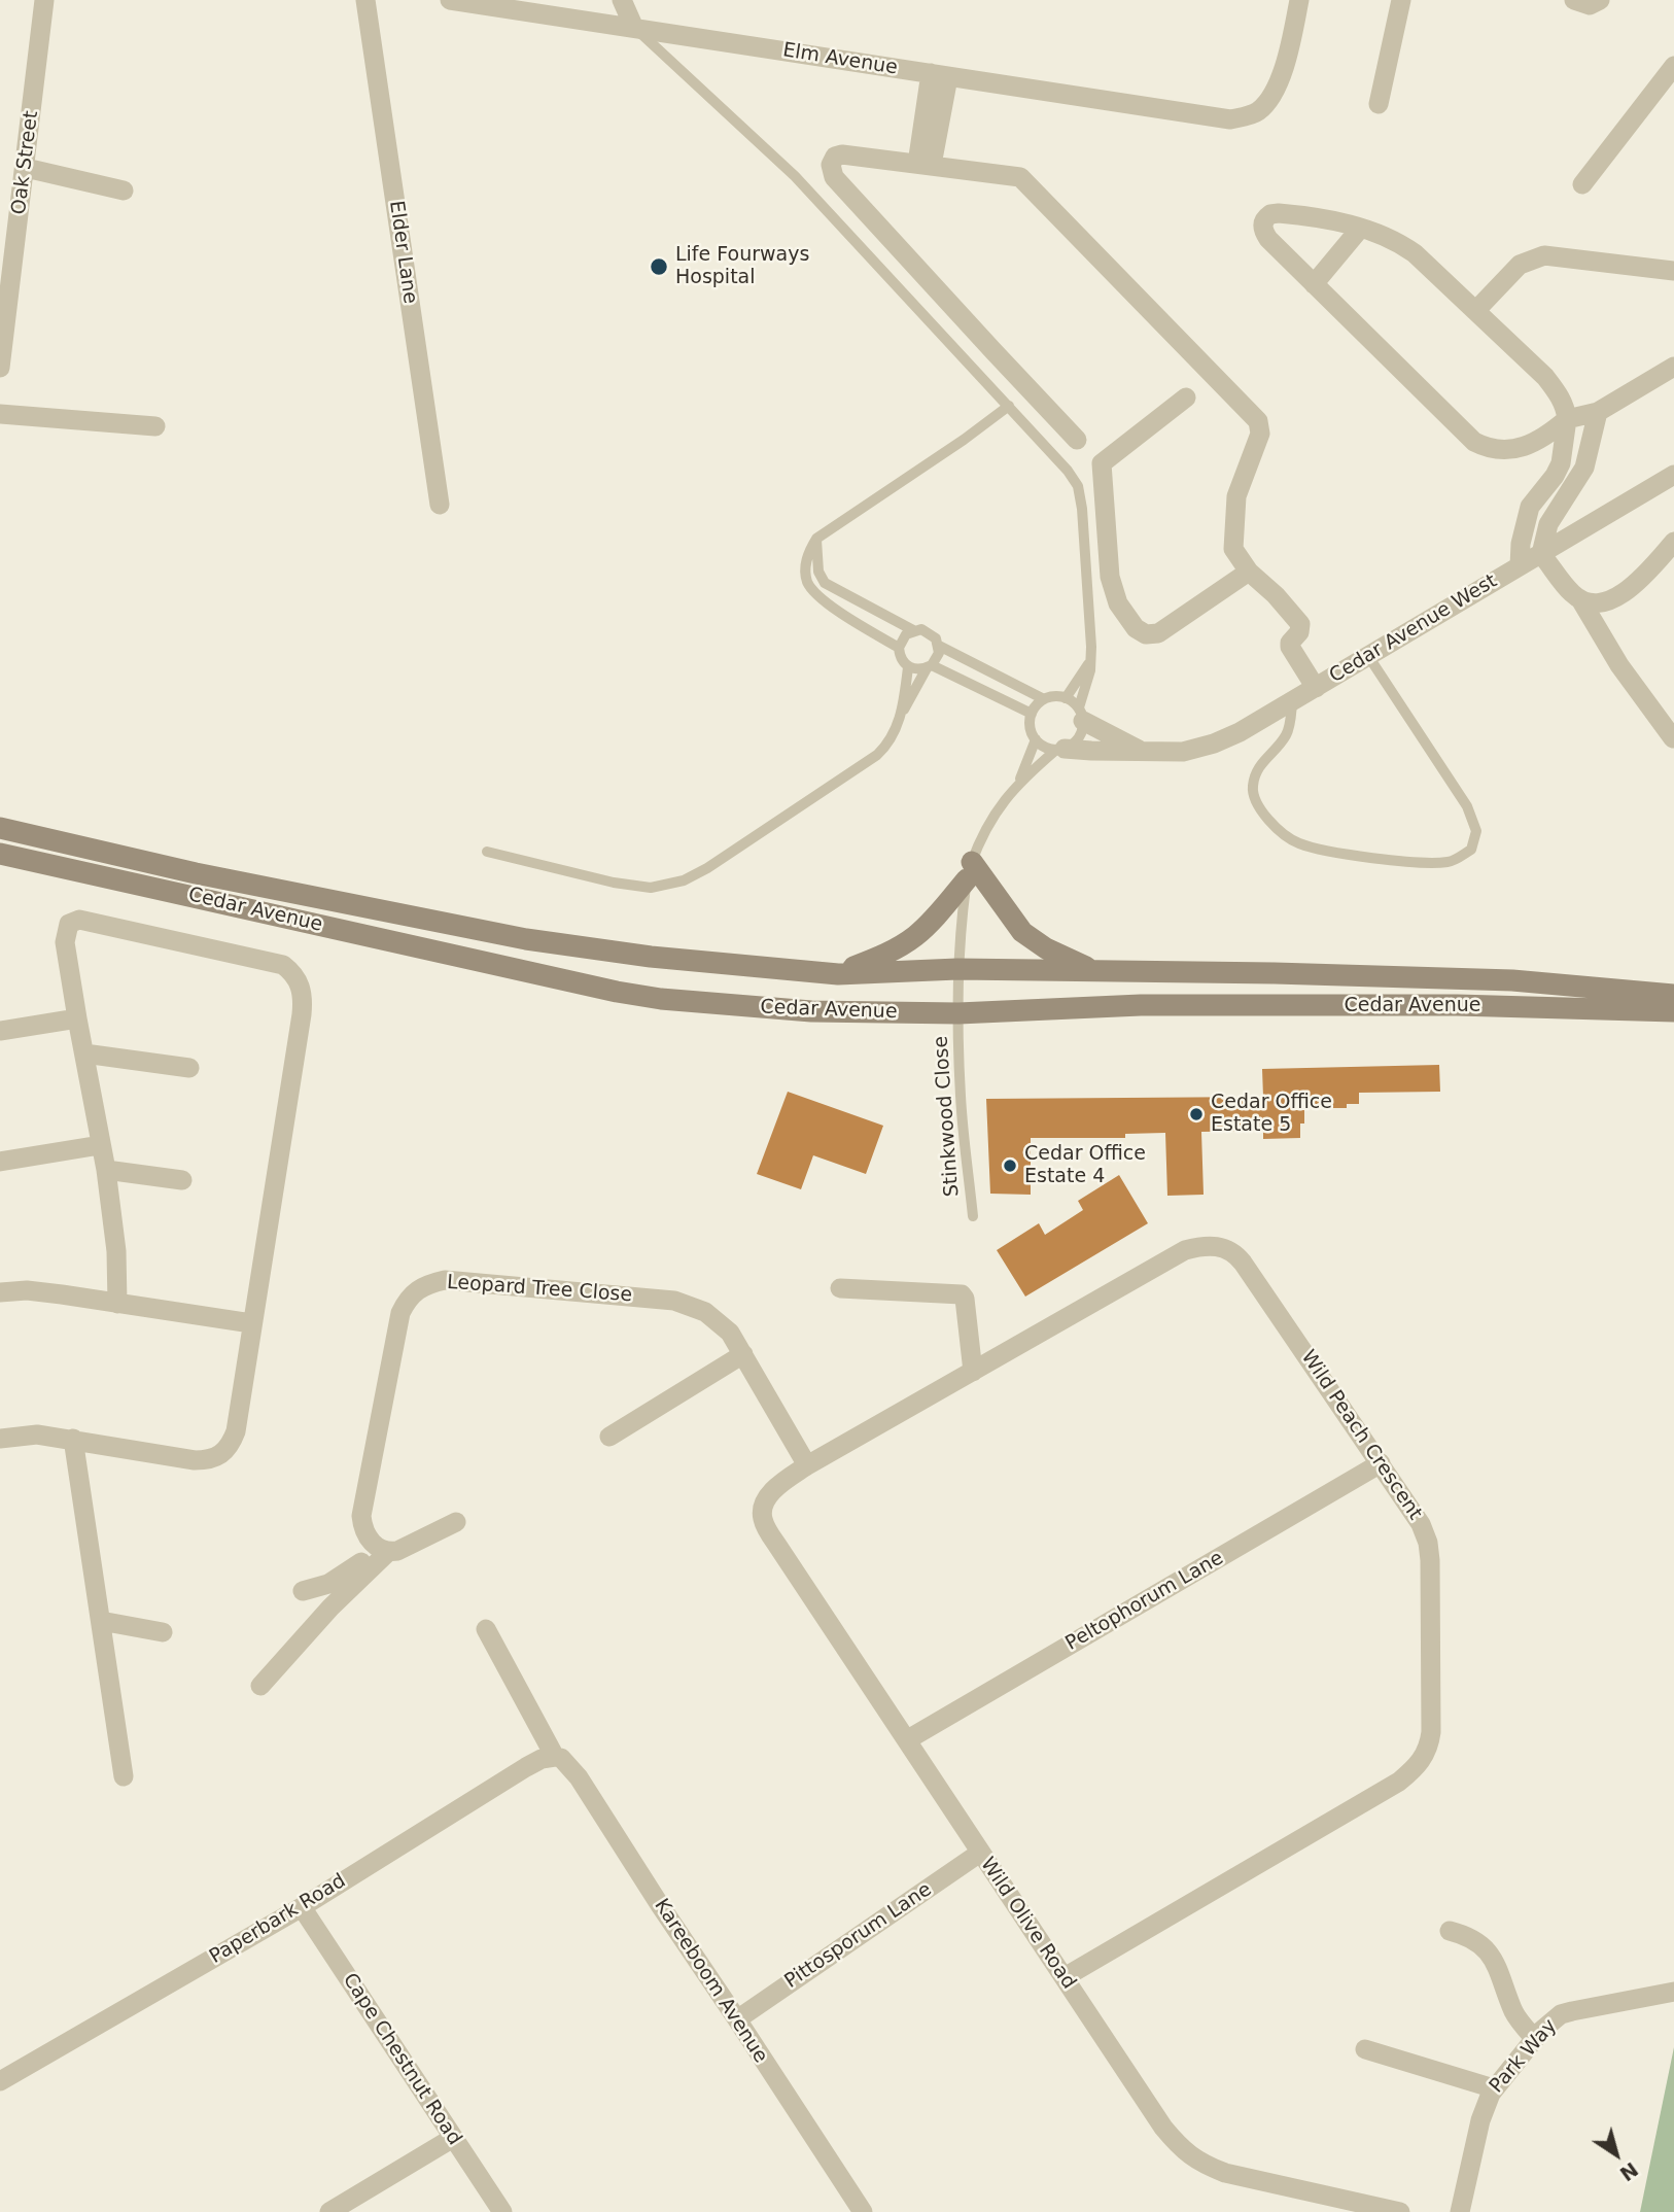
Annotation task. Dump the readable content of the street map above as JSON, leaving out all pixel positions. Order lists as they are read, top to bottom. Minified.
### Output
{"streets":{"main road":["Cedar Avenue"],"street":["Elm Avenue","Oak Street","Elder Lane","Cedar Avenue West","Leopard Tree Close","Wild Peach Crescent","Peltophorum Lane","Paperbark Road","Wild Olive Road","Pittosporum Lane","Kareeboom Avenue","Park Way","Cape Chestnut Road"],"lane":["Stinkwood Close"]},"crossings":[["Cedar Avenue","Stinkwood Close"],["Leopard Tree Close","Wild Peach Crescent"],["Wild Peach Crescent","Peltophorum Lane"],["Wild Peach Crescent","Wild Olive Road"],["Peltophorum Lane","Wild Olive Road"],["Paperbark Road","Kareeboom Avenue"],["Paperbark Road","Cape Chestnut Road"],["Wild Olive Road","Pittosporum Lane"],["Pittosporum Lane","Kareeboom Avenue"]],"places":["Life Fourways Hospital","Cedar Office Estate 5","Cedar Office Estate 4"],"north":"bottom right"}
